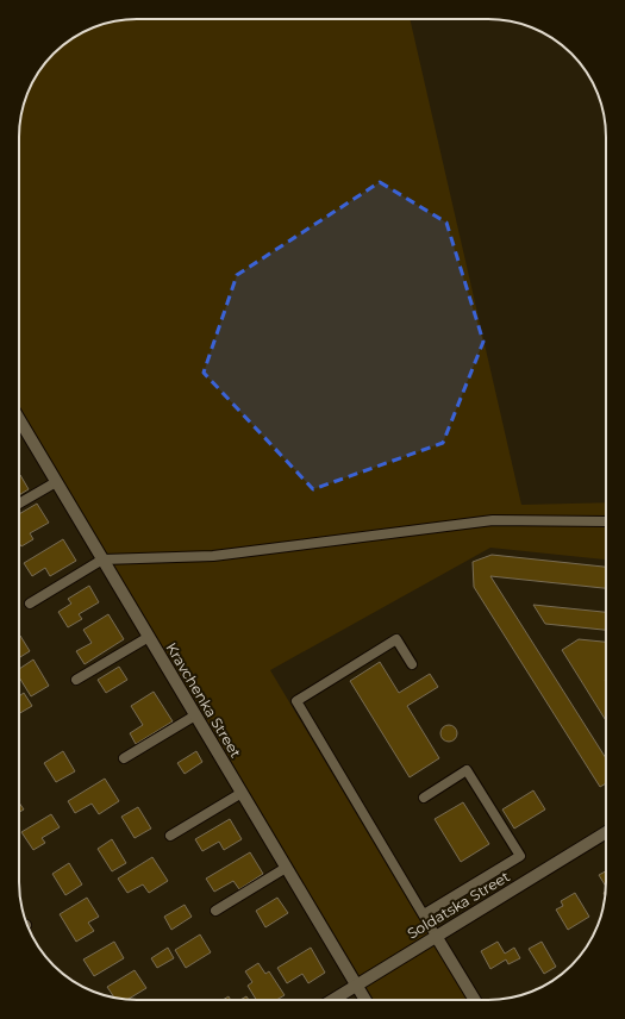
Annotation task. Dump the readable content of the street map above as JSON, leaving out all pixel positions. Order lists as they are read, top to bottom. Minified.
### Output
{"streets":{"street":["Kravchenka Street","Soldatska Street"]},"crossings":[["Kravchenka Street","Soldatska Street"]]}
